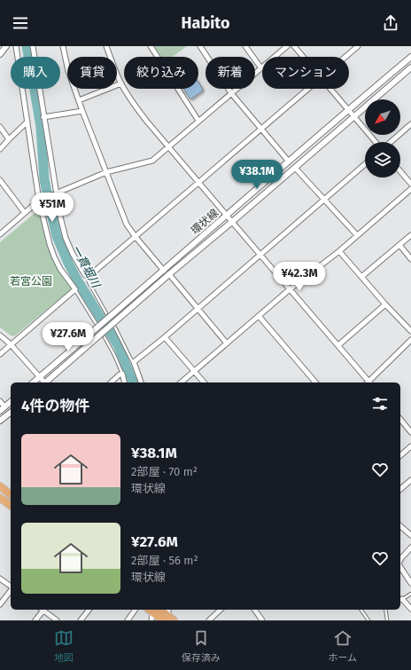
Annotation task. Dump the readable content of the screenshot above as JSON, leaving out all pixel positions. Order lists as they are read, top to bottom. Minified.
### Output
{"streets":{"street":["環状線"]},"water":["一貫堀川"],"parks":["若宮公園"],"north":"bottom left","page":{"header":"Habito","chip":["購入","賃貸","絞り込み","新着","マンション"],"price":["¥38.1M","¥51M","¥42.3M","¥27.6M"],"heading":"4件の物件","list":[{"name":"¥38.1M","note":"2部屋 · 70 m² · 環状線"},{"name":"¥27.6M","note":"2部屋 · 56 m² · 環状線"}],"tabs":["地図","保存済み","ホーム"]}}
